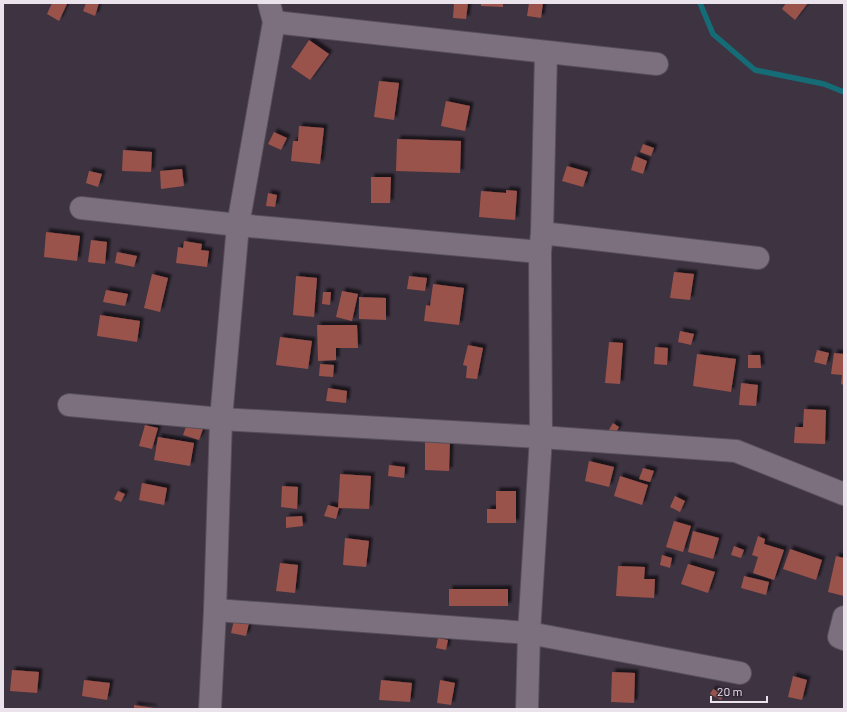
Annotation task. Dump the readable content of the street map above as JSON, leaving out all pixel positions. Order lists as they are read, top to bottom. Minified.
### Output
{"scale_bar":"20 m"}
